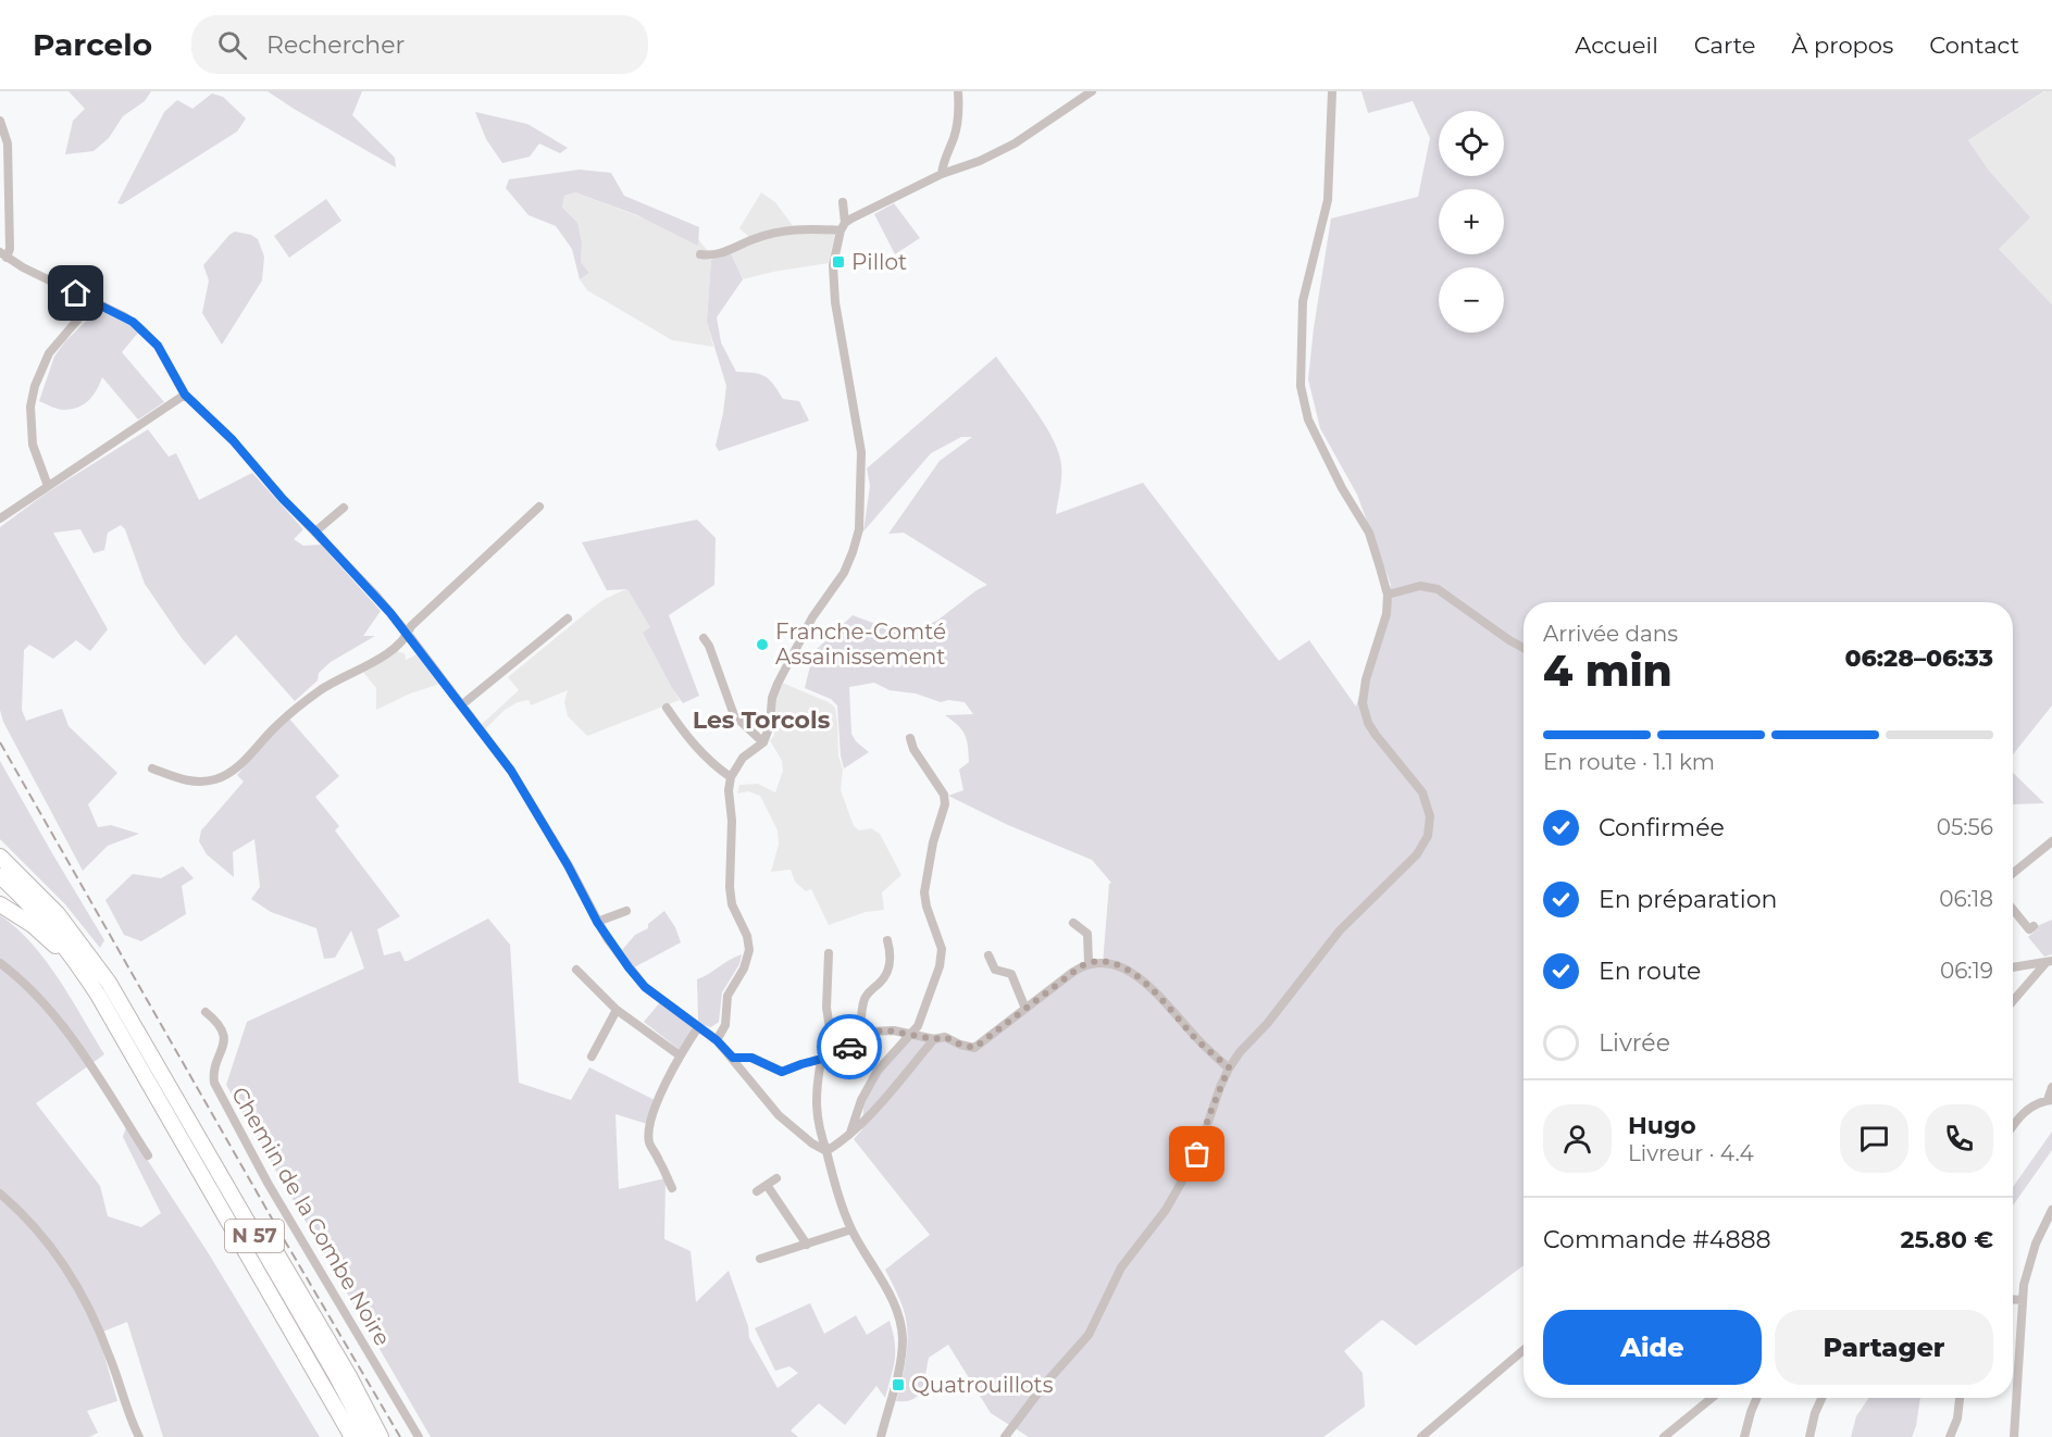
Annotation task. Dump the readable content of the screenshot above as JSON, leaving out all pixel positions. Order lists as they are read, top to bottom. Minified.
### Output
{"streets":{"highway":["N 57"],"street":["Chemin de la Combe Noire"]},"districts":["Les Torcols"],"places":{"transit":["Pillot","Quatrouillots"],"other":["Franche-Comté Assainissement"]},"page":{"header":"Parcelo","search":"Rechercher","nav":["Accueil","Carte","À propos","Contact"],"map_buttons":["+","−"],"heading":["4 min","Arrivée dans","06:28–06:33"],"panel":["Hugo","Livreur · 4.4","Commande #4888","25.80 €"],"bar":"En route · 1.1 km","list":[["Confirmée","05:56"],["En préparation","06:18"],["En route","06:19"],"Livrée"],"buttons":["Aide","Partager"]}}
